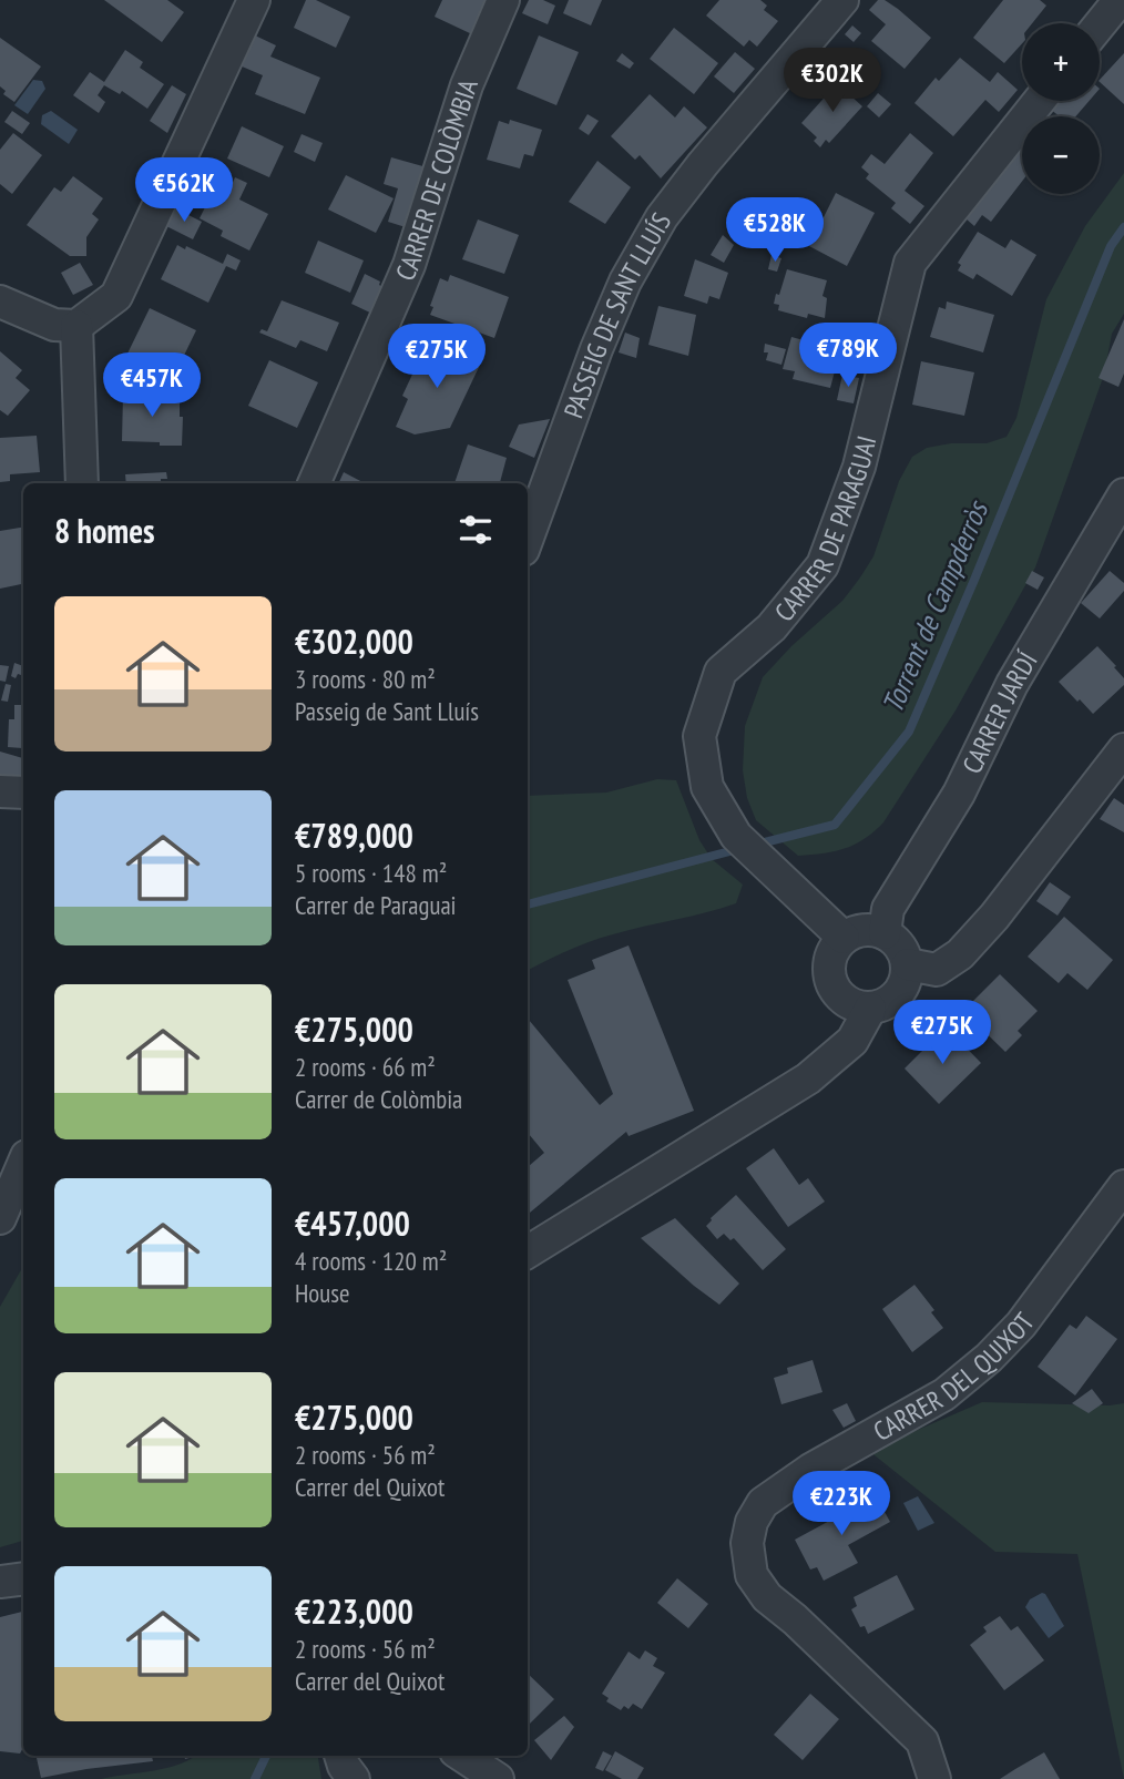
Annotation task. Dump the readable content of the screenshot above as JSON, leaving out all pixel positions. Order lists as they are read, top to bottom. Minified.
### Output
{"streets":{"street":["CARRER DE COLÒMBIA","PASSEIG DE SANT LLUÍS","CARRER DE PARAGUAI","CARRER JARDÍ","CARRER DEL QUIXOT"]},"crossings":[["CARRER DE PARAGUAI","CARRER JARDÍ"]],"water":["Torrent de Campderròs"],"page":{"map_buttons":["+","−"],"price":["€302K","€562K","€528K","€789K","€275K","€457K","€275K","€223K"],"heading":"8 homes","list":[{"name":"€302,000","note":"3 rooms · 80 m² · Passeig de Sant Lluís"},{"name":"€789,000","note":"5 rooms · 148 m² · Carrer de Paraguai"},{"name":"€275,000","note":"2 rooms · 66 m² · Carrer de Colòmbia"},{"name":"€457,000","note":"4 rooms · 120 m² · House"},{"name":"€275,000","note":"2 rooms · 56 m² · Carrer del Quixot"},{"name":"€223,000","note":"2 rooms · 56 m² · Carrer del Quixot"}]}}
